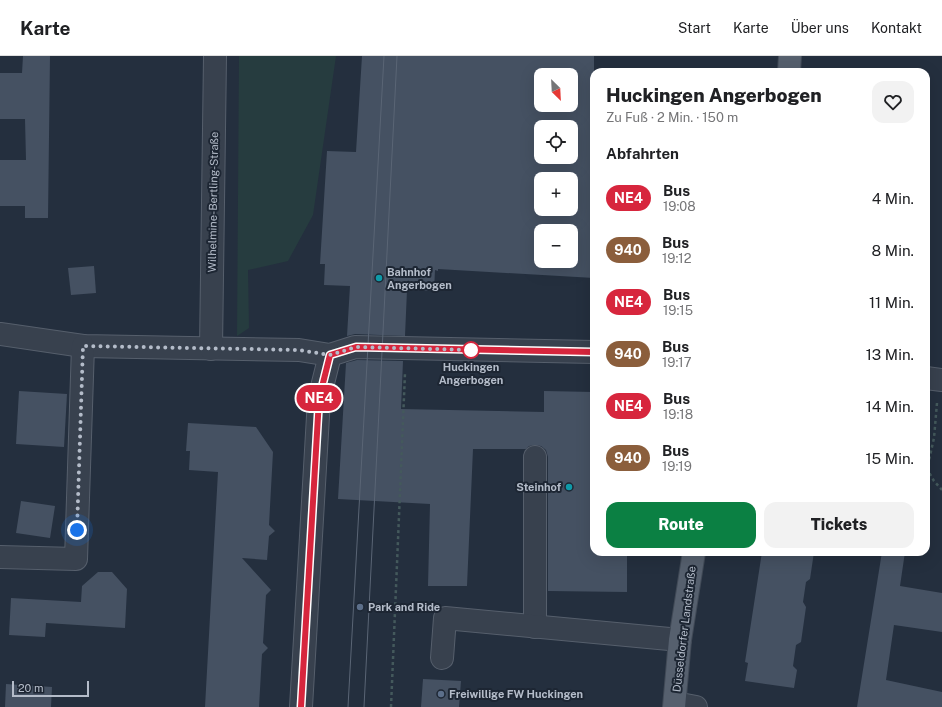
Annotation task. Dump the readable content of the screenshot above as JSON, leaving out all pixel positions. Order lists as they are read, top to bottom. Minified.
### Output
{"streets":{"main road":["Düsseldorfer Landstraße"],"street":["Wilhelmine-Bertling-Straße"]},"places":["Bahnhof Angerbogen","Huckingen Angerbogen","Steinhof","Park and Ride","Freiwillige FW Huckingen"],"lines":["bus line NE4"],"scale_bar":"20 m","north":"bottom right","page":{"header":"Karte","nav":["Start","Karte","Über uns","Kontakt"],"on_map":"NE4","map_buttons":["+","−"],"heading":[["Huckingen Angerbogen","Zu Fuß · 2 Min. · 150 m"],"Abfahrten"],"list":[{"mark":"NE4","name":"Bus","note":"19:08","value":"4 Min."},{"mark":"940","name":"Bus","note":"19:12","value":"8 Min."},{"mark":"NE4","name":"Bus","note":"19:15","value":"11 Min."},{"mark":"940","name":"Bus","note":"19:17","value":"13 Min."},{"mark":"NE4","name":"Bus","note":"19:18","value":"14 Min."},{"mark":"940","name":"Bus","note":"19:19","value":"15 Min."}],"buttons":["Route","Tickets"],"scale":"20 m"}}
